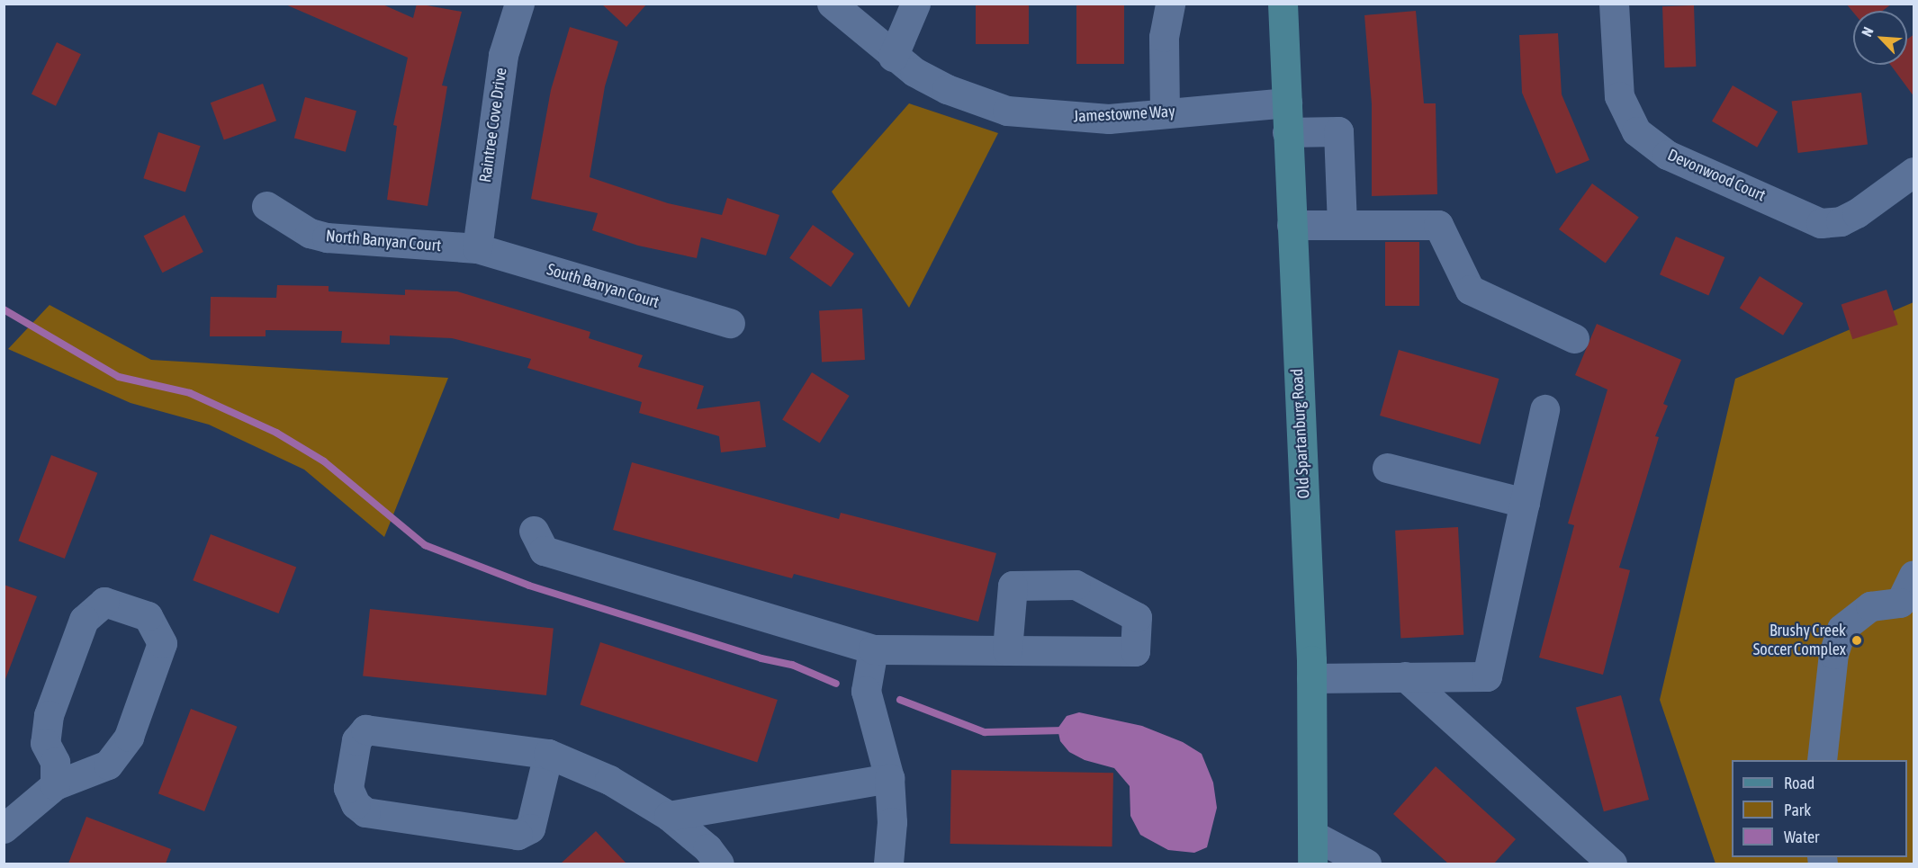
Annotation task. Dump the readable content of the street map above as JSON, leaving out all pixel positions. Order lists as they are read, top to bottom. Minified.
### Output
{"streets":{"main road":["Old Spartanburg Road"],"street":["Jamestowne Way","Raintree Cove Drive","Devonwood Court","North Banyan Court","South Banyan Court"]},"crossings":[["Jamestowne Way","Old Spartanburg Road"],["Raintree Cove Drive","North Banyan Court"],["Raintree Cove Drive","South Banyan Court"],["North Banyan Court","South Banyan Court"]],"places":["Brushy Creek Soccer Complex"],"legend":["Road","Park","Water"],"north":"top left"}
